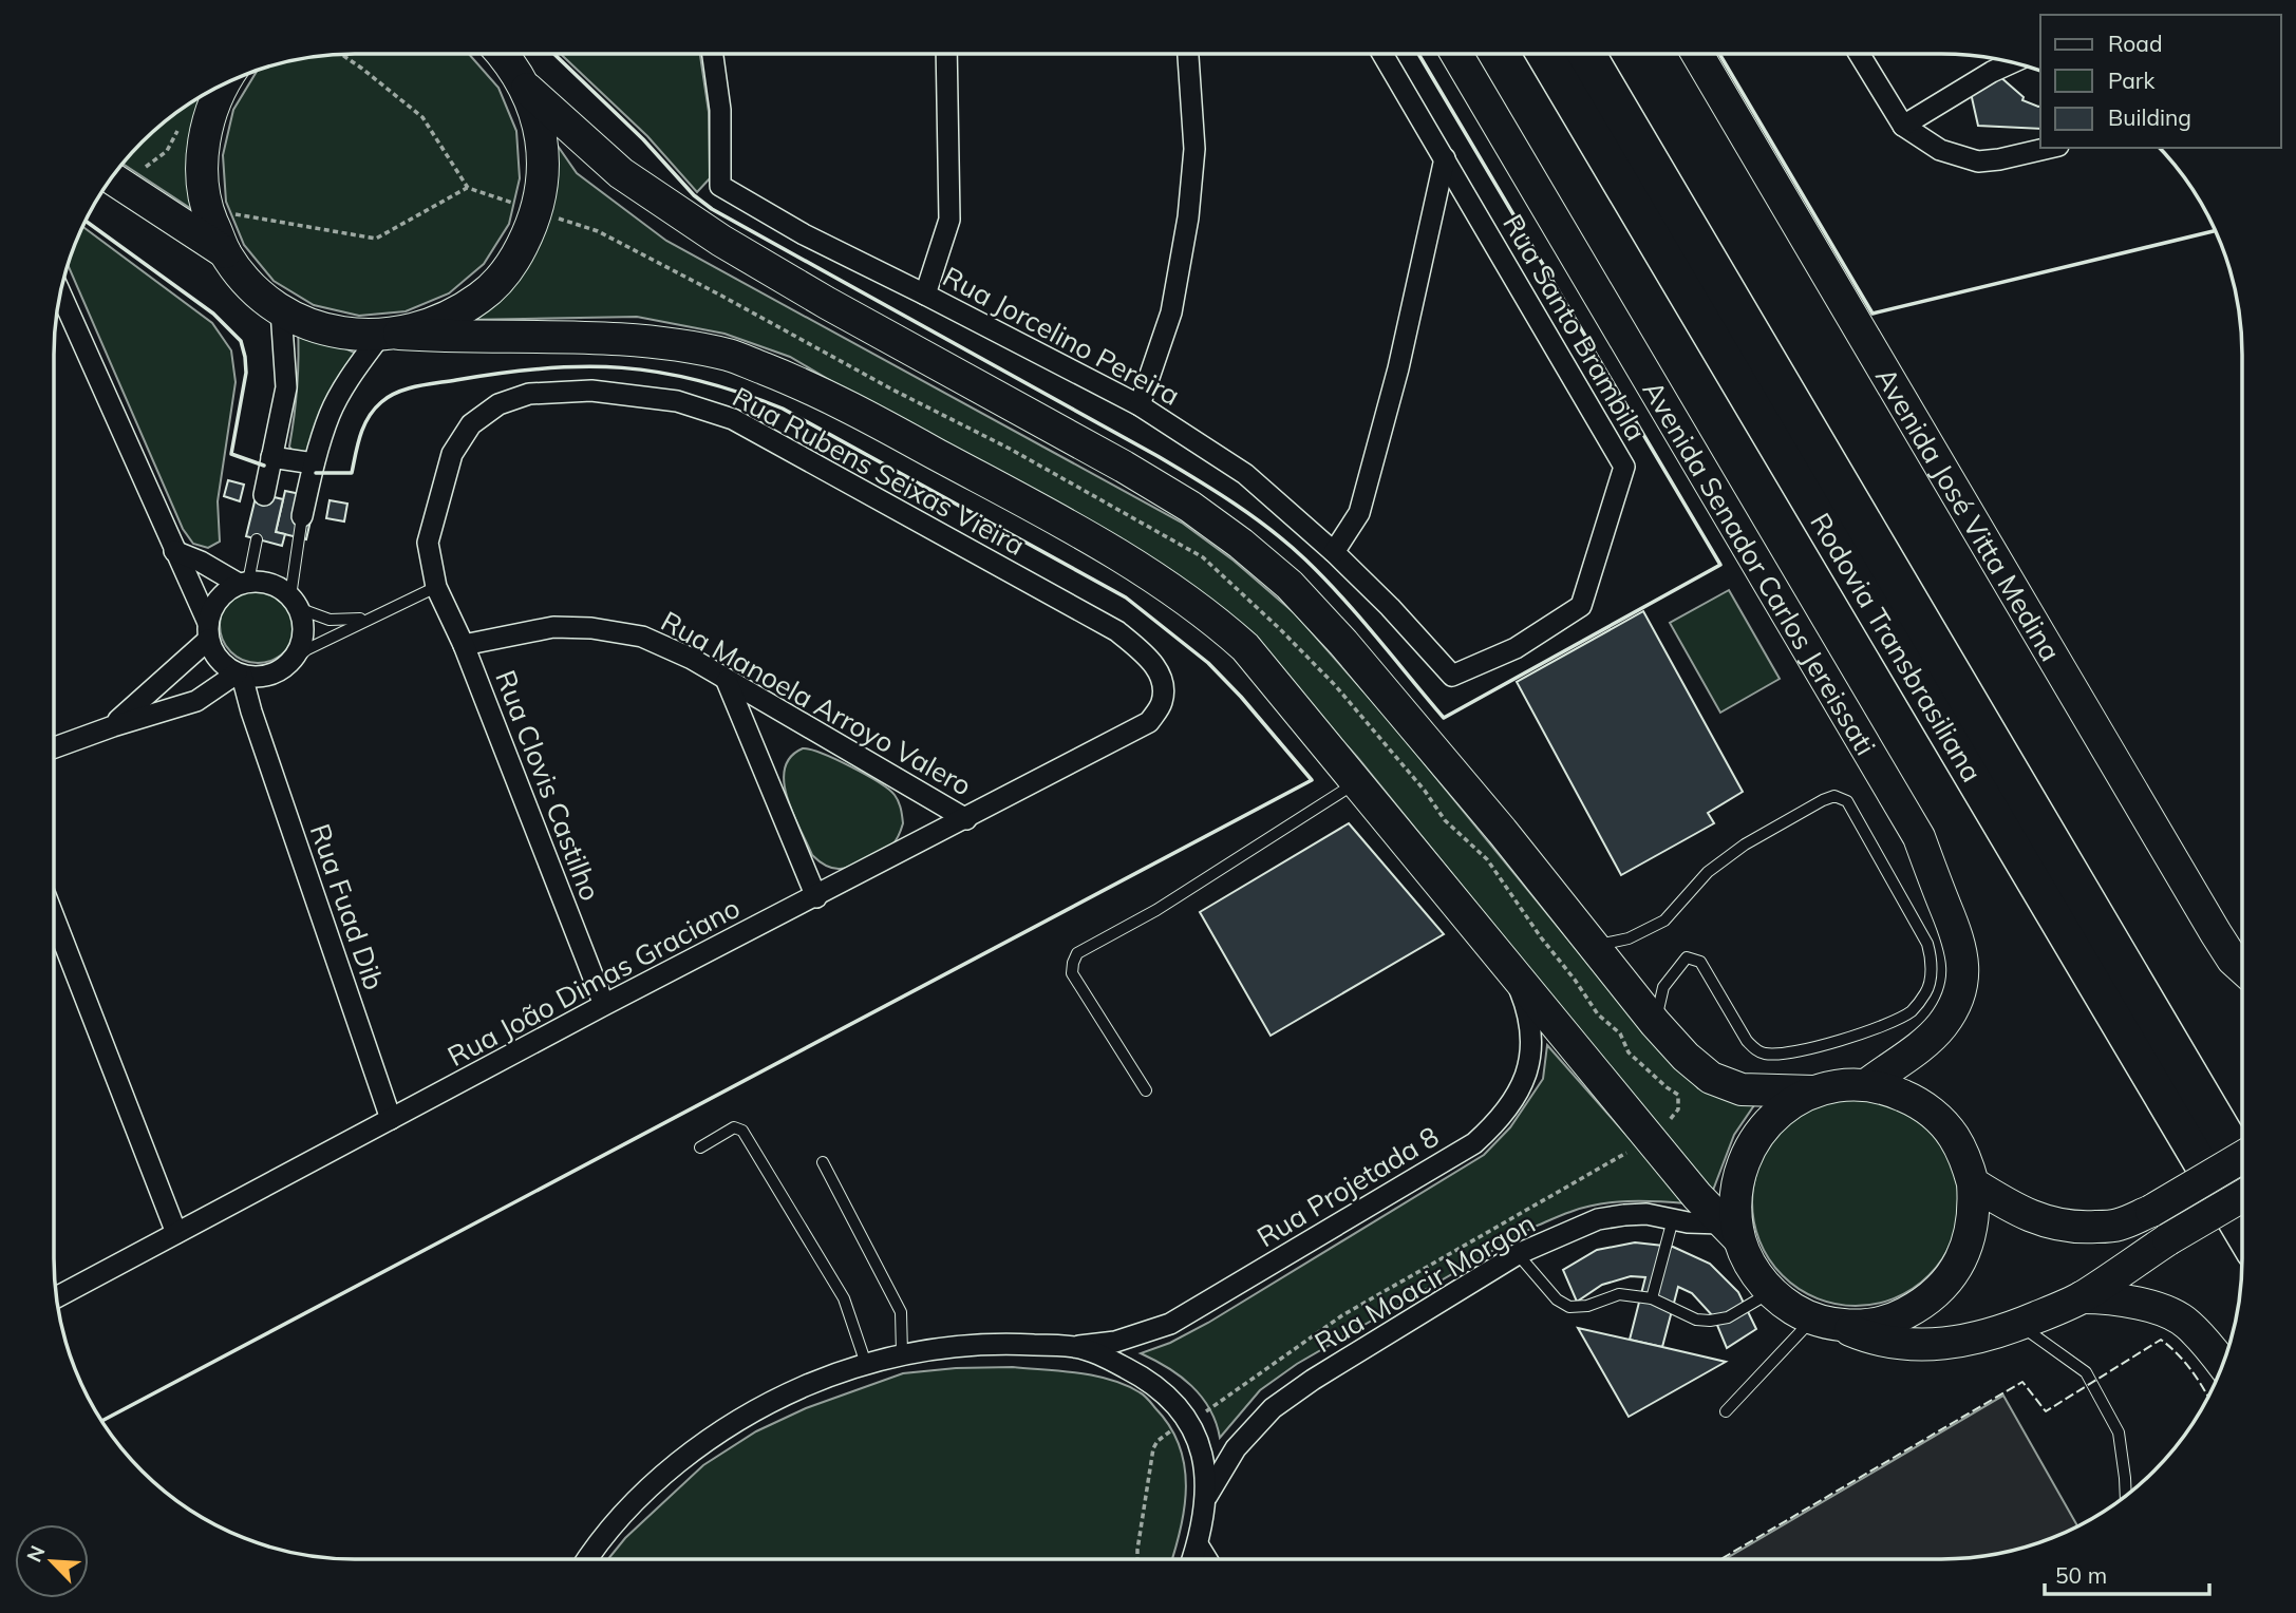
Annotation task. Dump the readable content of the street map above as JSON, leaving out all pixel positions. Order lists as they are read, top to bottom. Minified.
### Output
{"streets":{"highway":["Rodovia Transbrasiliana"],"main road":["Avenida José Vitta Medina","Avenida Senador Carlos Jereissati"],"street":["Rua Santo Brambila","Rua Jorcelino Pereira","Rua Rubens Seixas Vieira","Rua Manoela Arroyo Valero","Rua Clovis Castilho","Rua Fuad Dib","Rua João Dimas Graciano","Rua Projetada 8","Rua Moacir Morgon"]},"crossings":[["Rua Santo Brambila","Rua Jorcelino Pereira"],["Rua Rubens Seixas Vieira","Rua Clovis Castilho"],["Rua Rubens Seixas Vieira","Rua João Dimas Graciano"],["Avenida Senador Carlos Jereissati","Rua Moacir Morgon"],["Rua Manoela Arroyo Valero","Rua Clovis Castilho"],["Rua Manoela Arroyo Valero","Rua João Dimas Graciano"],["Rua Clovis Castilho","Rua João Dimas Graciano"],["Rua Fuad Dib","Rua João Dimas Graciano"]],"legend":["Road","Park","Building"],"scale_bar":"50 m","north":"top left"}
